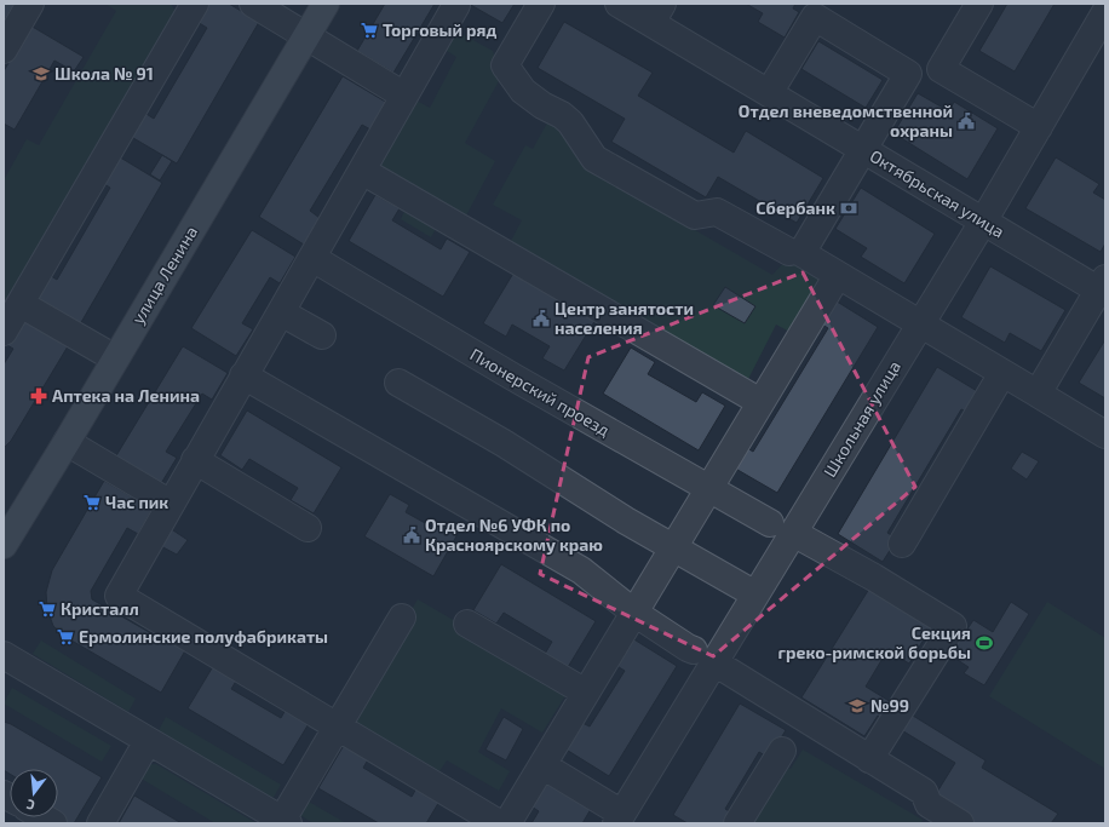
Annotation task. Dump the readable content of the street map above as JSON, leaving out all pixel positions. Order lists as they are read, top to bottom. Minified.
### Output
{"streets":{"main road":["улица Ленина"],"street":["Октябрьская улица","Пионерский проезд","Школьная улица"]},"crossings":[["Октябрьская улица","Школьная улица"],["Пионерский проезд","Школьная улица"]],"places":{"supermarket":["Торговый ряд","Час пик","Кристалл","Ермолинские полуфабрикаты"],"school or university":["Школа № 91","№99"],"public building":["Отдел вневедомственной охраны","Центр занятости населения","Отдел №6 УФК по Красноярскому краю"],"bank":["Сбербанк"],"pharmacy":["Аптека на Ленина"],"sports":["Секция греко-римской борьбы"]},"north":"bottom"}
